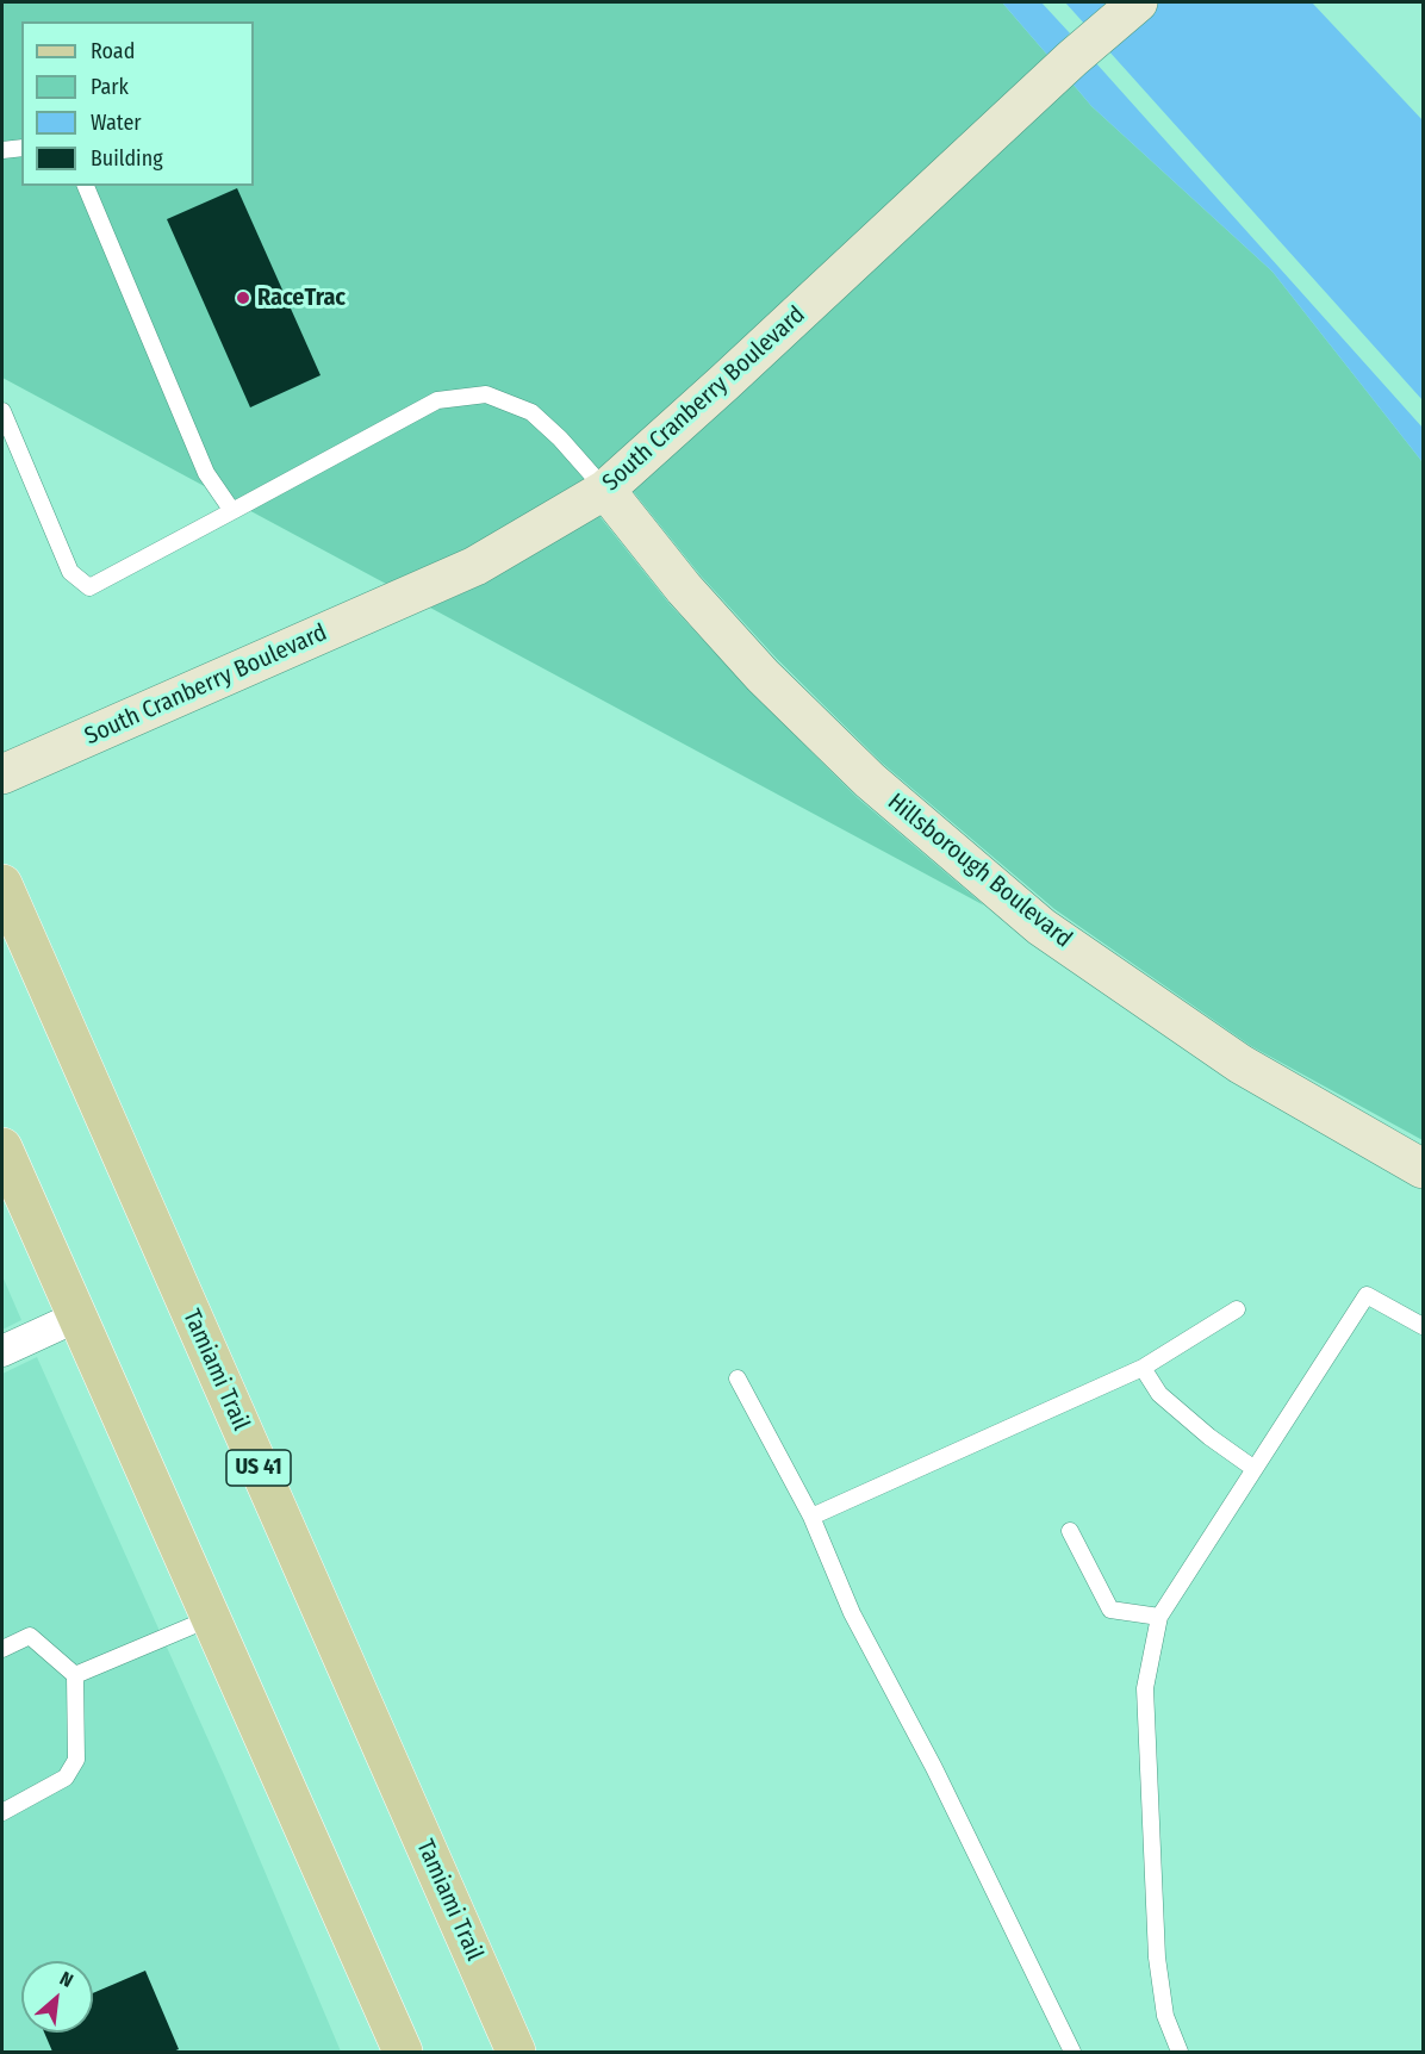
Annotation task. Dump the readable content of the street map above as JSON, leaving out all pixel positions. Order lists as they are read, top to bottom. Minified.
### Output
{"streets":{"main road":["Tamiami Trail","US 41"],"street":["South Cranberry Boulevard","Hillsborough Boulevard"]},"crossings":[["South Cranberry Boulevard","Hillsborough Boulevard"]],"places":["RaceTrac"],"legend":["Road","Park","Water","Building"],"north":"top right"}
